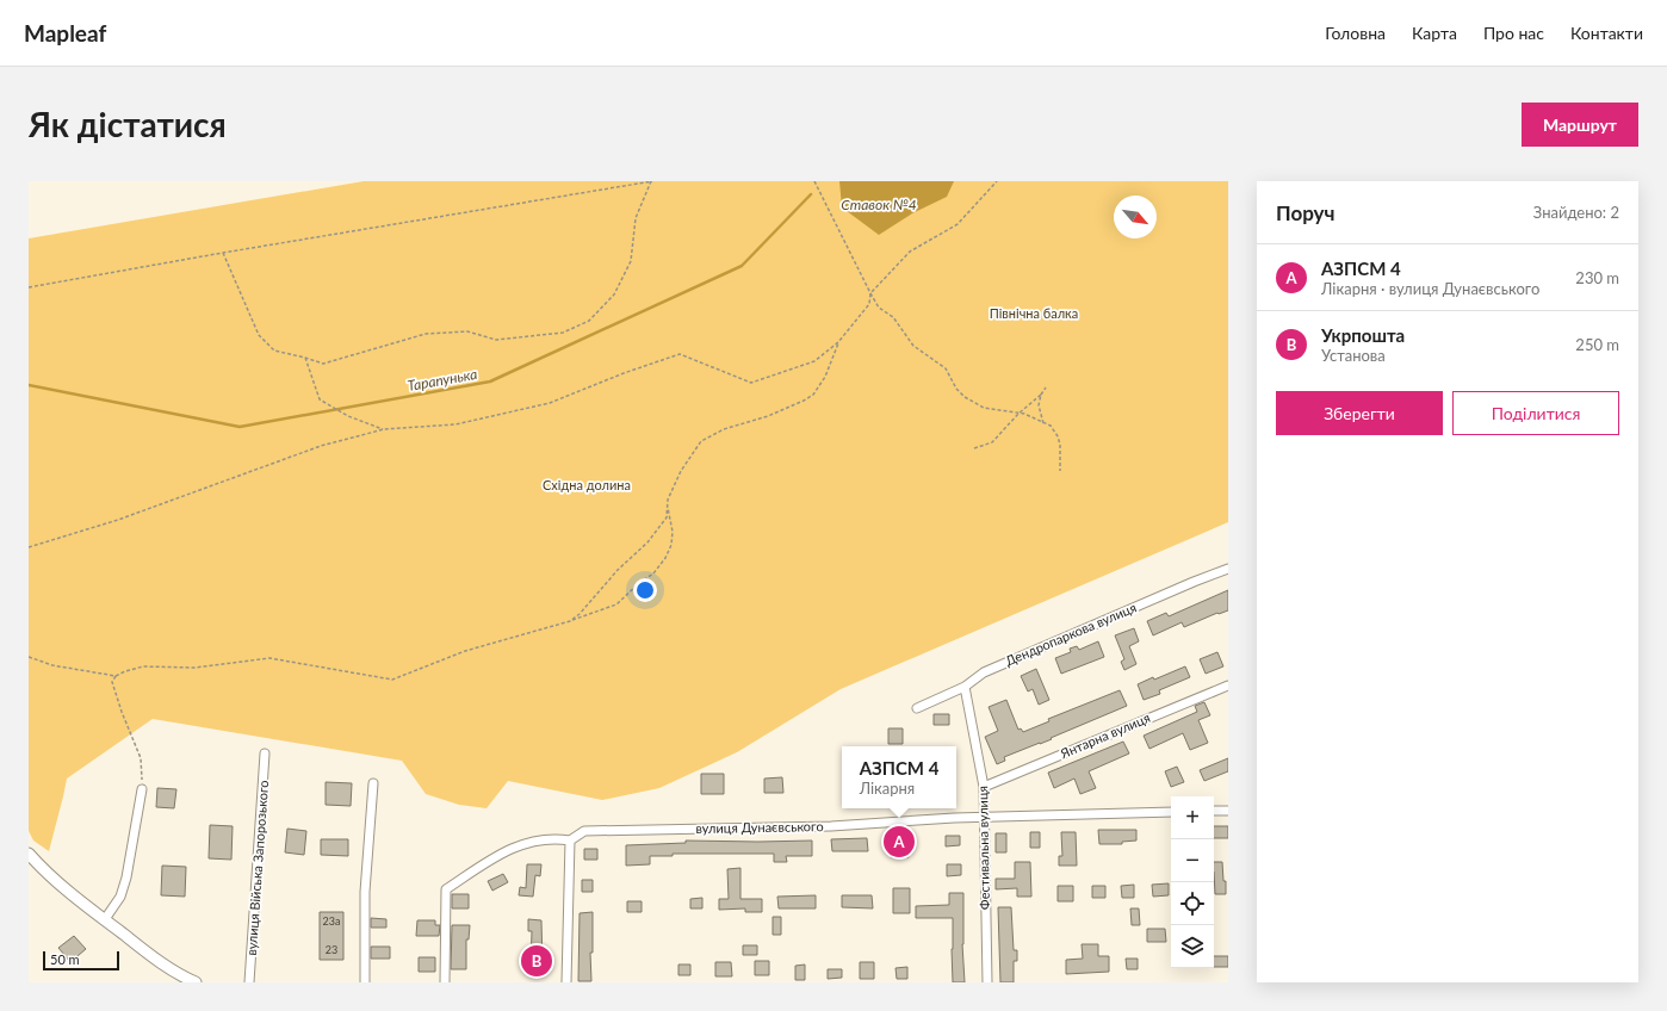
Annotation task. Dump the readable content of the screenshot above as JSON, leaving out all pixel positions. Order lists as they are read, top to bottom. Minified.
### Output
{"streets":{"street":["Дендропаркова вулиця","Янтарна вулиця","вулиця Дунаєвського","Фестивальна вулиця","вулиця Війська Запорозького"]},"crossings":[["Дендропаркова вулиця","Фестивальна вулиця"],["Янтарна вулиця","Фестивальна вулиця"],["вулиця Дунаєвського","Фестивальна вулиця"]],"water":["Ставок №4","Тарапунька"],"parks":["Північна балка","Східна долина"],"house_numbers":["23а","23"],"scale_bar":"50 m","north":"bottom right","page":{"header":"Mapleaf","nav":["Головна","Карта","Про нас","Контакти"],"buttons":["Маршрут",["Зберегти","Поділитися"]],"title":"Як дістатися","heading":["Поруч","Знайдено: 2"],"list":[{"mark":"A","name":"АЗПСМ 4","note":"Лікарня · вулиця Дунаєвського","value":"230 m"},{"mark":"B","name":"Укрпошта","note":"Установа","value":"250 m"}],"popup":["АЗПСМ 4","Лікарня"],"map_buttons":["+","−"],"pins":["A","B"],"scale":"50 m"}}
